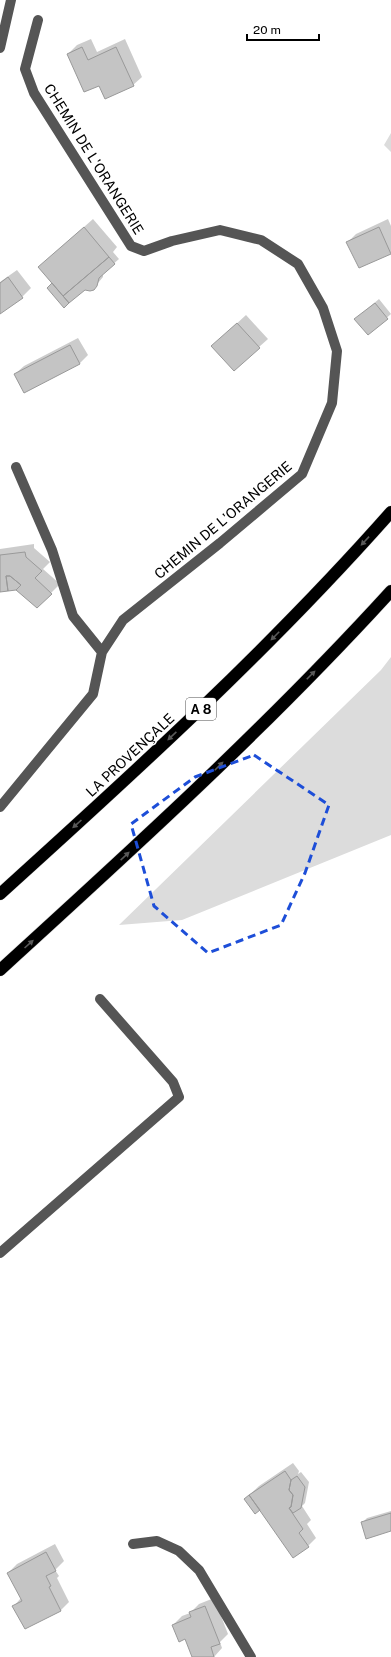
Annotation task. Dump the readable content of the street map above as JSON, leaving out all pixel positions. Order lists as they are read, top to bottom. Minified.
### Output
{"streets":{"highway":["A 8","LA PROVENÇALE"],"street":["CHEMIN DE L'ORANGERIE"]},"scale_bar":"20 m"}
